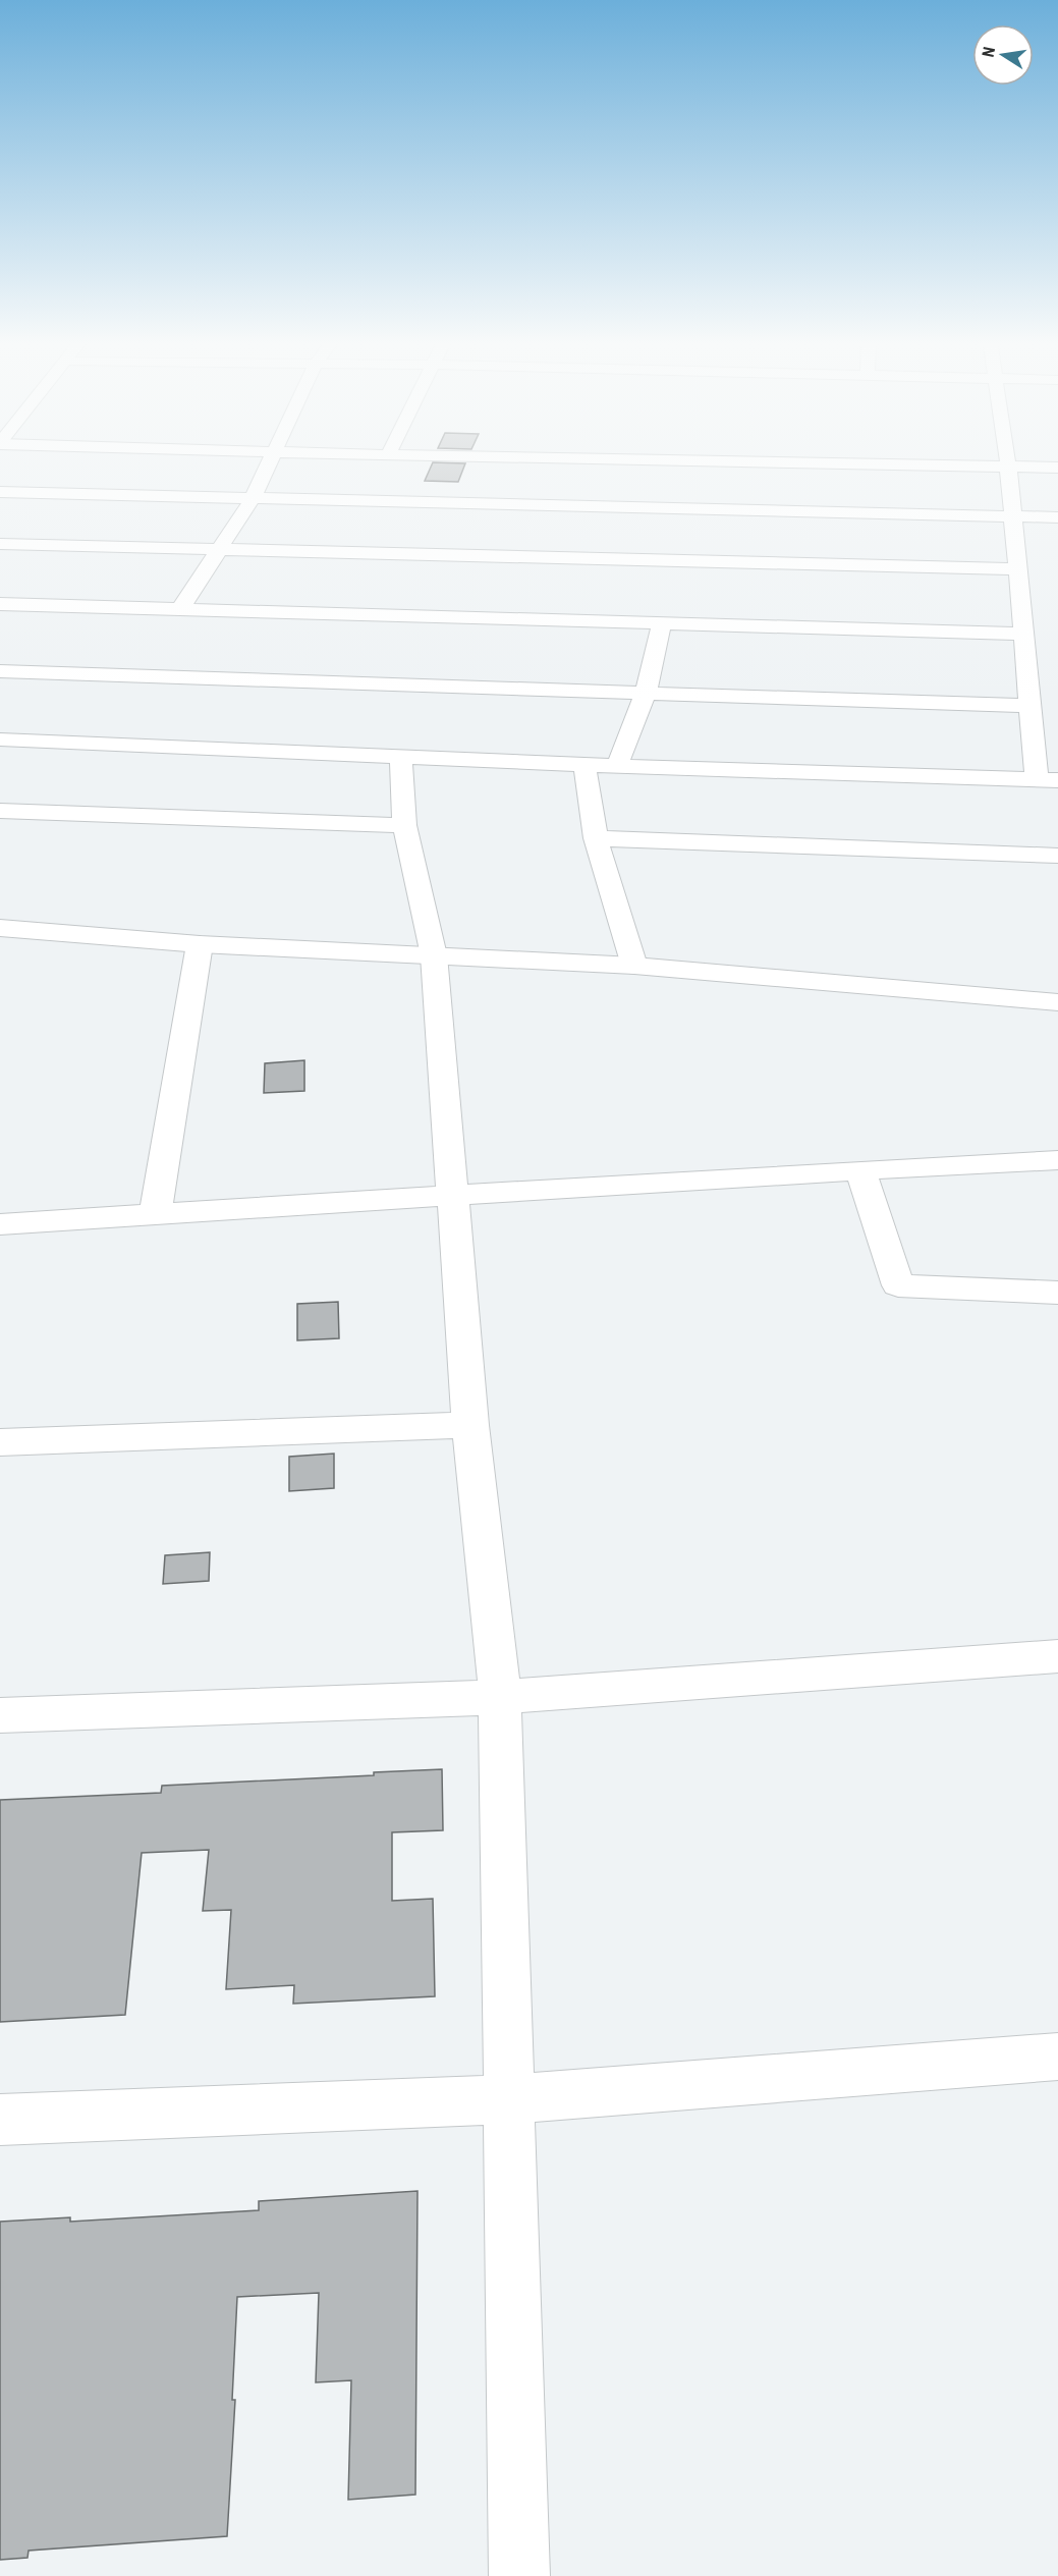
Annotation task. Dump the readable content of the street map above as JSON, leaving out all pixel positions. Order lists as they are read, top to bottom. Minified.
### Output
{"north":"left"}
